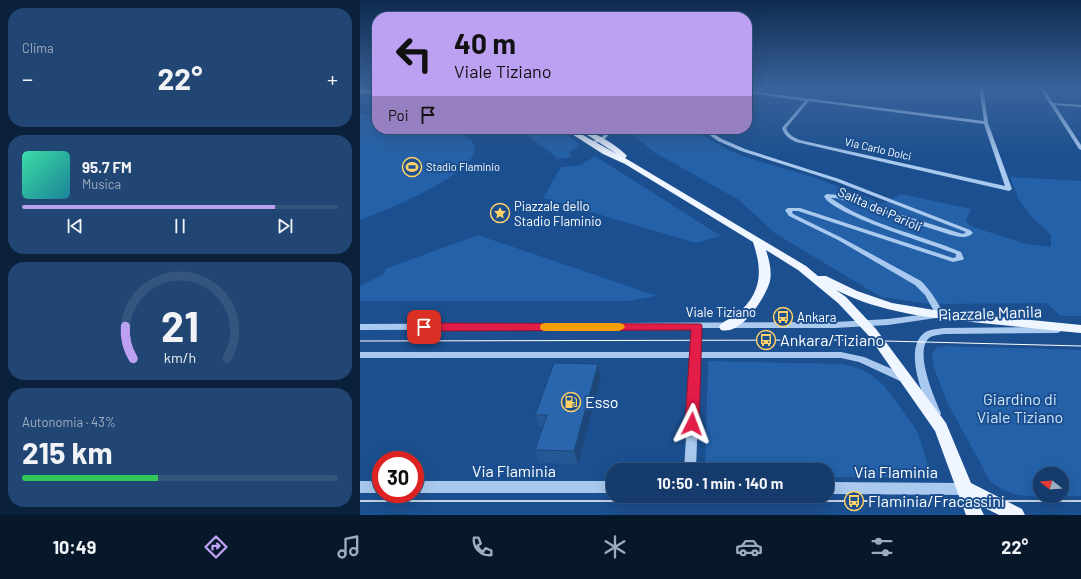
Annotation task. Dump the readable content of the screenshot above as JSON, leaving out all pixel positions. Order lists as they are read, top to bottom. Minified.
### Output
{"streets":{"main road":["Viale Tiziano","Piazzale Manila"],"street":["Via Carlo Dolci","Salita dei Parioli","Via Flaminia"]},"crossings":[["Salita dei Parioli","Viale Tiziano"],["Viale Tiziano","Piazzale Manila"],["Piazzale Manila","Via Flaminia"]],"parks":["Giardino di Viale Tiziano"],"places":{"sports":["Stadio Flaminio"],"place":["Piazzale dello Stadio Flaminio"],"bus stop":["Ankara","Ankara/Tiziano","Flaminia/Fracassini"],"fuel station":["Esso"]},"north":"left","page":{"tile":["Clima",["Autonomia · 43%","215 km"]],"turn":["40 m","Viale Tiziano"],"heat":["−","22°","+"],"then":"Poi","song":["95.7 FM","Musica"],"limit":"30","trip":"10:50 · 1 min · 140 m","tabs":["10:49","22°"],"gauge":["21","km/h"]}}
